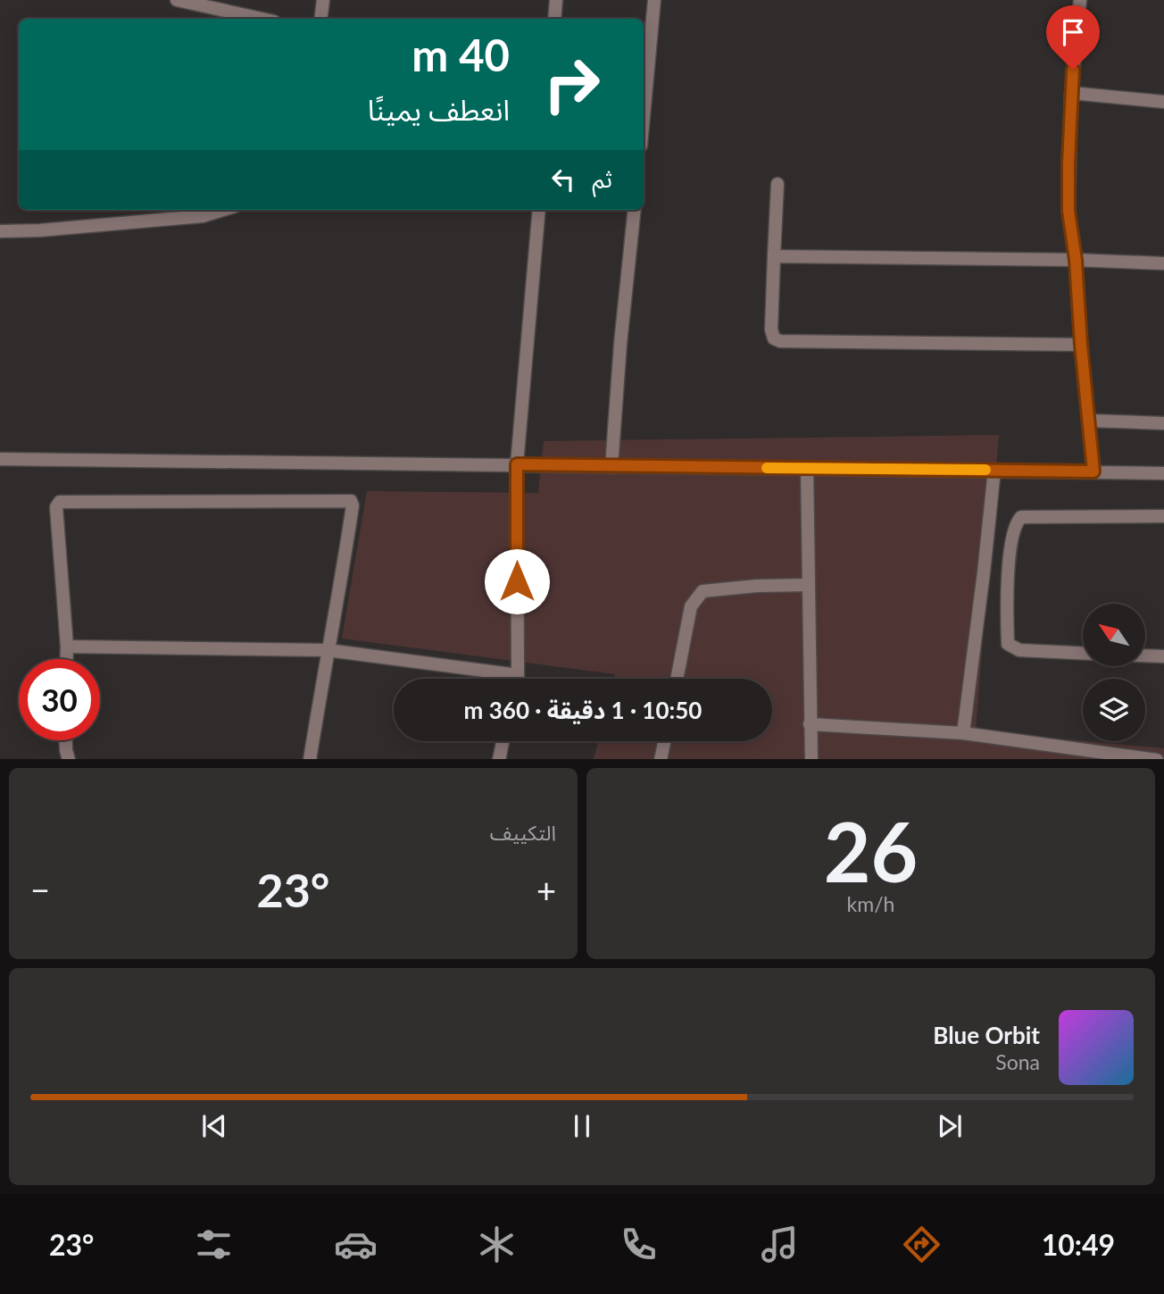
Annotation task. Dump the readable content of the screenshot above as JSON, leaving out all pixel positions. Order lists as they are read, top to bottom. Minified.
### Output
{"north":"top left","page":{"turn":["40 m","انعطف يمينًا"],"then":"ثم","limit":"30","trip":"10:50 · 1 دقيقة · 360 m","tile":[["26","km/h"],"التكييف"],"heat":["−","23°","+"],"song":["Blue Orbit","Sona"],"tabs":["10:49","23°"]}}
